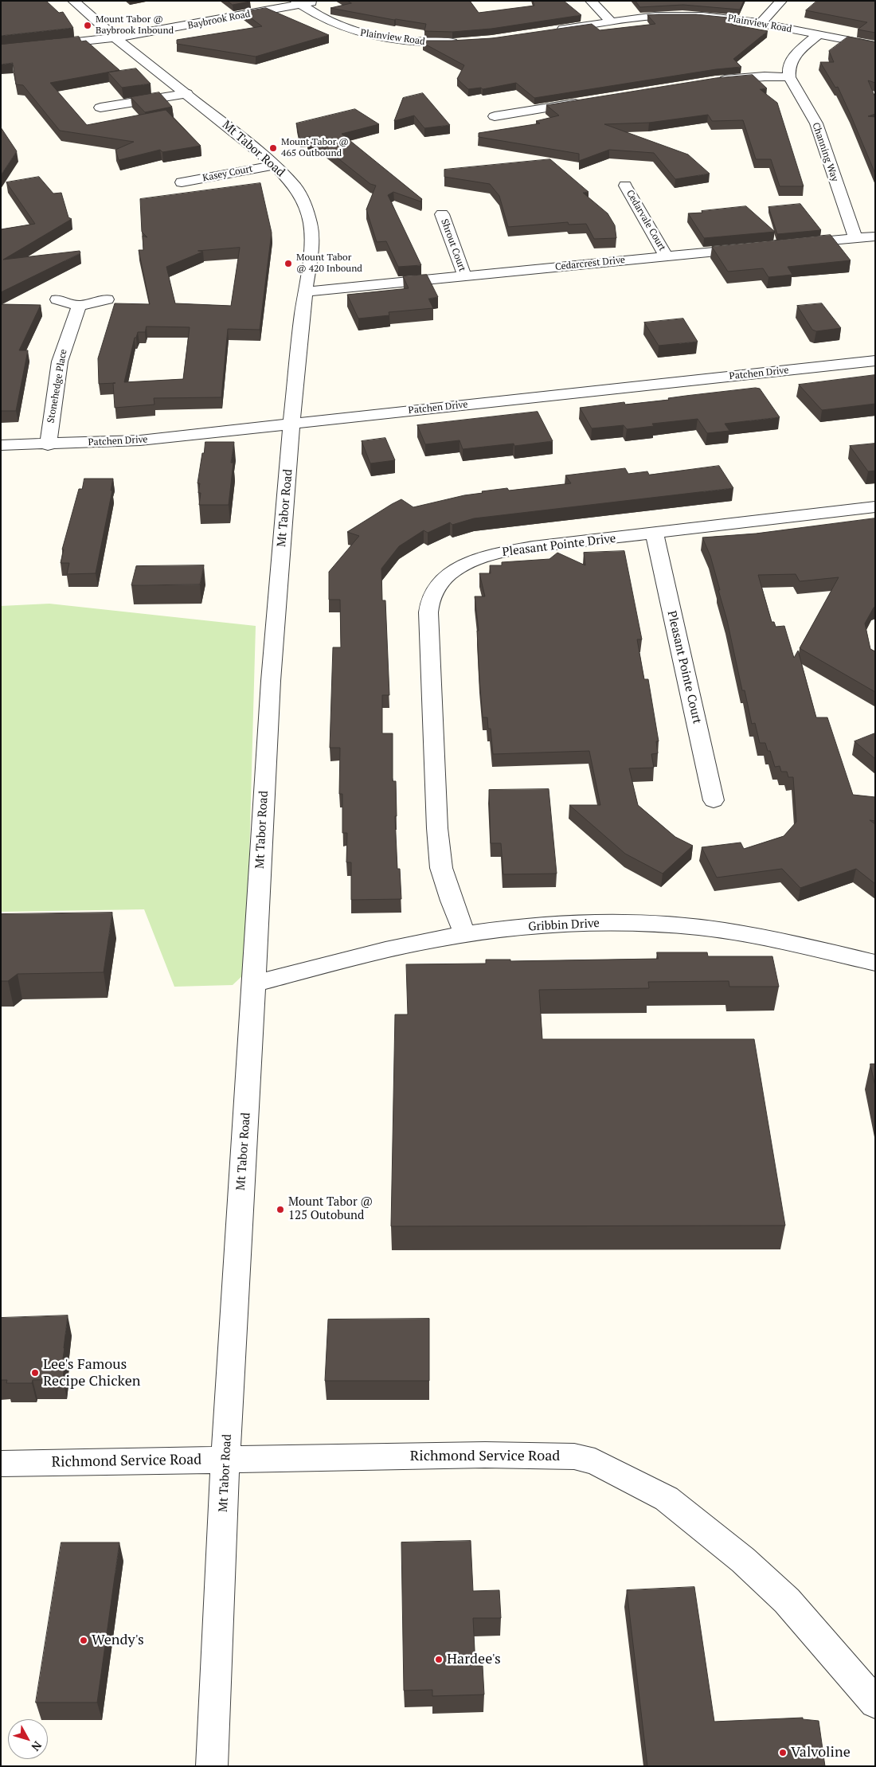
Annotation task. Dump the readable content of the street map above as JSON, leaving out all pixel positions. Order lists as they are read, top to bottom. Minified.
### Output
{"streets":{"street":["Baybrook Road","Plainview Road","Mt Tabor Road","Channing Way","Kasey Court","Cedarvale Court","Shrout Court","Cedarcrest Drive","Patchen Drive","Stonehedge Place","Pleasant Pointe Drive","Pleasant Pointe Court","Gribbin Drive","Richmond Service Road"]},"crossings":[["Baybrook Road","Plainview Road"],["Baybrook Road","Mt Tabor Road"],["Mt Tabor Road","Kasey Court"],["Mt Tabor Road","Cedarcrest Drive"],["Mt Tabor Road","Patchen Drive"],["Mt Tabor Road","Gribbin Drive"],["Mt Tabor Road","Richmond Service Road"],["Cedarvale Court","Cedarcrest Drive"],["Shrout Court","Cedarcrest Drive"],["Patchen Drive","Stonehedge Place"],["Pleasant Pointe Drive","Pleasant Pointe Court"],["Pleasant Pointe Drive","Gribbin Drive"]],"places":["Mount Tabor @ Baybrook Inbound","Mount Tabor @ 465 Outbound","Mount Tabor @ 420 Inbound","Mount Tabor @ 125 Outobund","Lee's Famous Recipe Chicken","Wendy's","Hardee's","Valvoline"],"north":"bottom right"}
